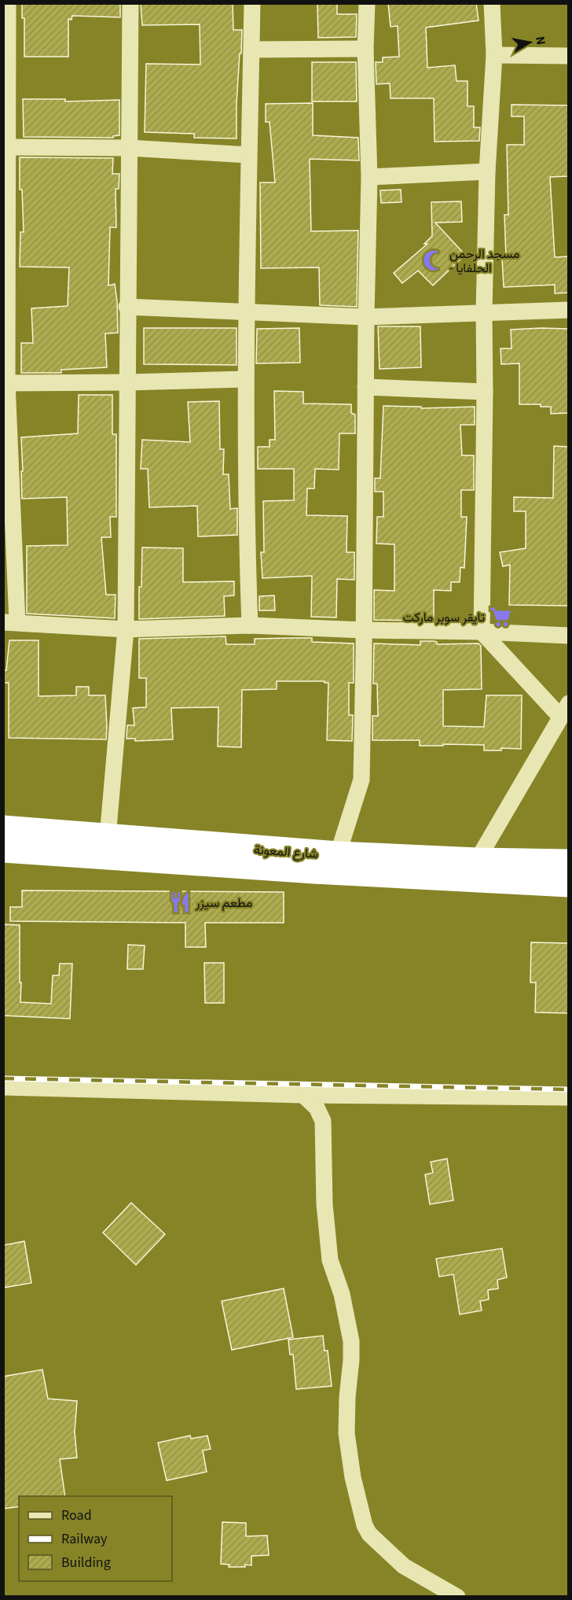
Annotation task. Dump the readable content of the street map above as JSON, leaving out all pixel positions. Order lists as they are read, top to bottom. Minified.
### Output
{"streets":{"highway":["شارع المعونة"]},"places":{"mosque":["مسجد الرحمن - الحلفايا"],"supermarket":["تايقر سوبر ماركت"],"restaurant":["مطعم سيزر"]},"legend":["Road","Railway","Building"],"north":"right"}
